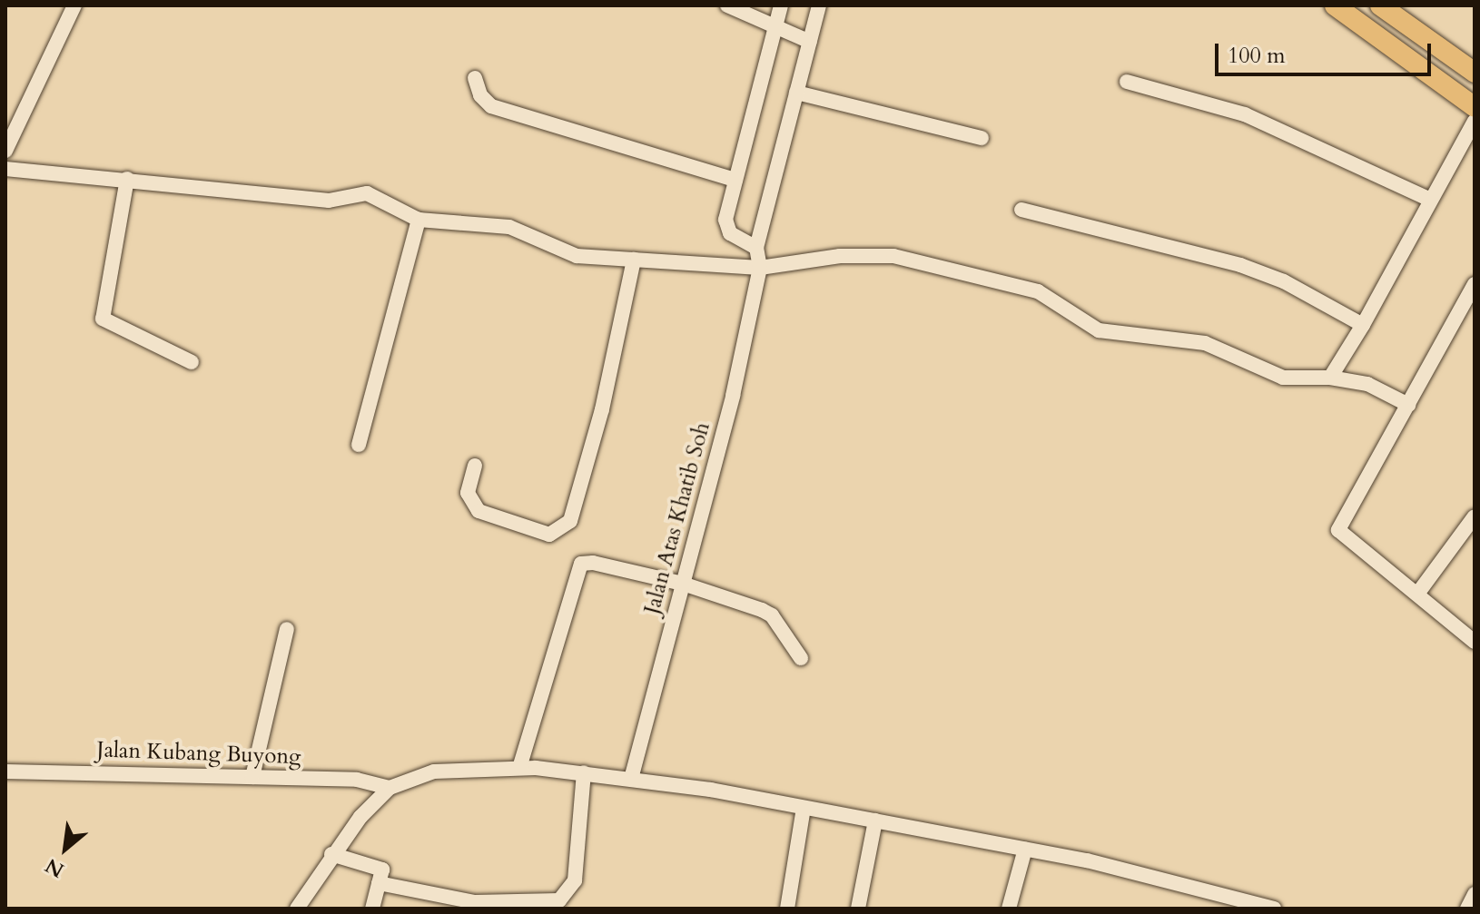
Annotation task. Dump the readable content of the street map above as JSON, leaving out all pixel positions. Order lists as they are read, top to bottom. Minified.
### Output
{"streets":{"street":["Jalan Atas Khatib Soh","Jalan Kubang Buyong"]},"scale_bar":"100 m","north":"bottom left"}
